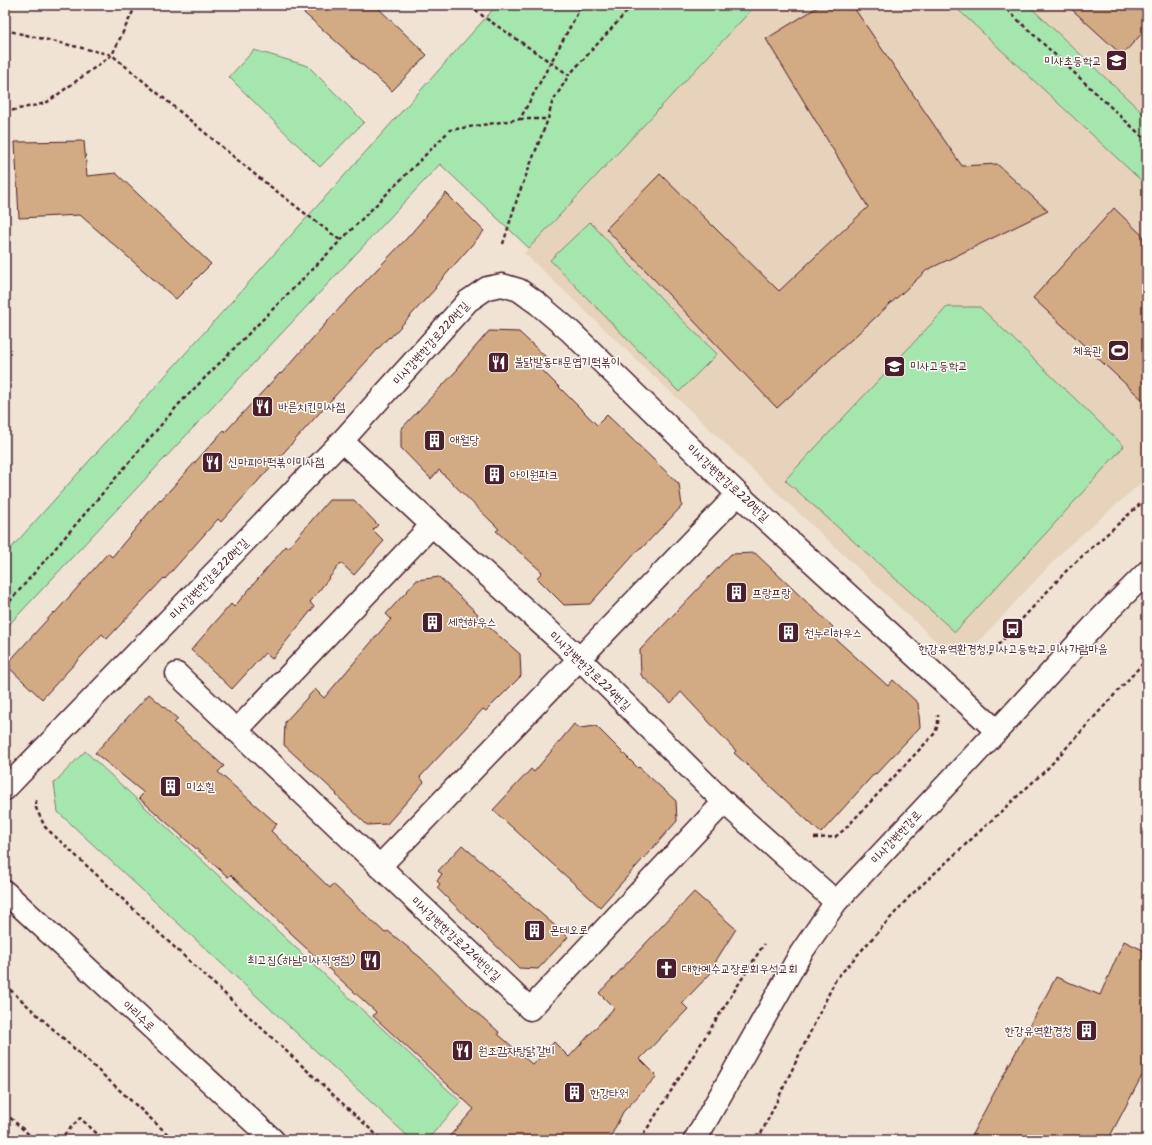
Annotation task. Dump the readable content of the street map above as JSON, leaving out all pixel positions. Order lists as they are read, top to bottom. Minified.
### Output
{"streets":{"street":["미사강변한강로220번길","미사강변한강로224번길","미사강변한강로","미사강변한강로224번안길","아리수로"]},"crossings":[["미사강변한강로220번길","미사강변한강로224번길"],["미사강변한강로220번길","미사강변한강로"],["미사강변한강로224번길","미사강변한강로"],["미사강변한강로224번길","미사강변한강로224번안길"]],"places":{"school or university":["미사초등학교","미사고등학교"],"sports":["체육관"],"restaurant":["불닭발동대문엽기떡볶이","바른치킨미사점","신마피아떡볶이미사점","최고집(하남미사직영점)","원조감자탕닭갈비"],"building":["애월당","아이원파크","프랑프랑","세현하우스","천누리하우스","미소힐","몬테오로","한강유역환경청","한강타워"],"bus stop":["한강유역환경청.미사고등학교.미사가람마을"],"church":["대한예수교장로회우석교회"]}}
